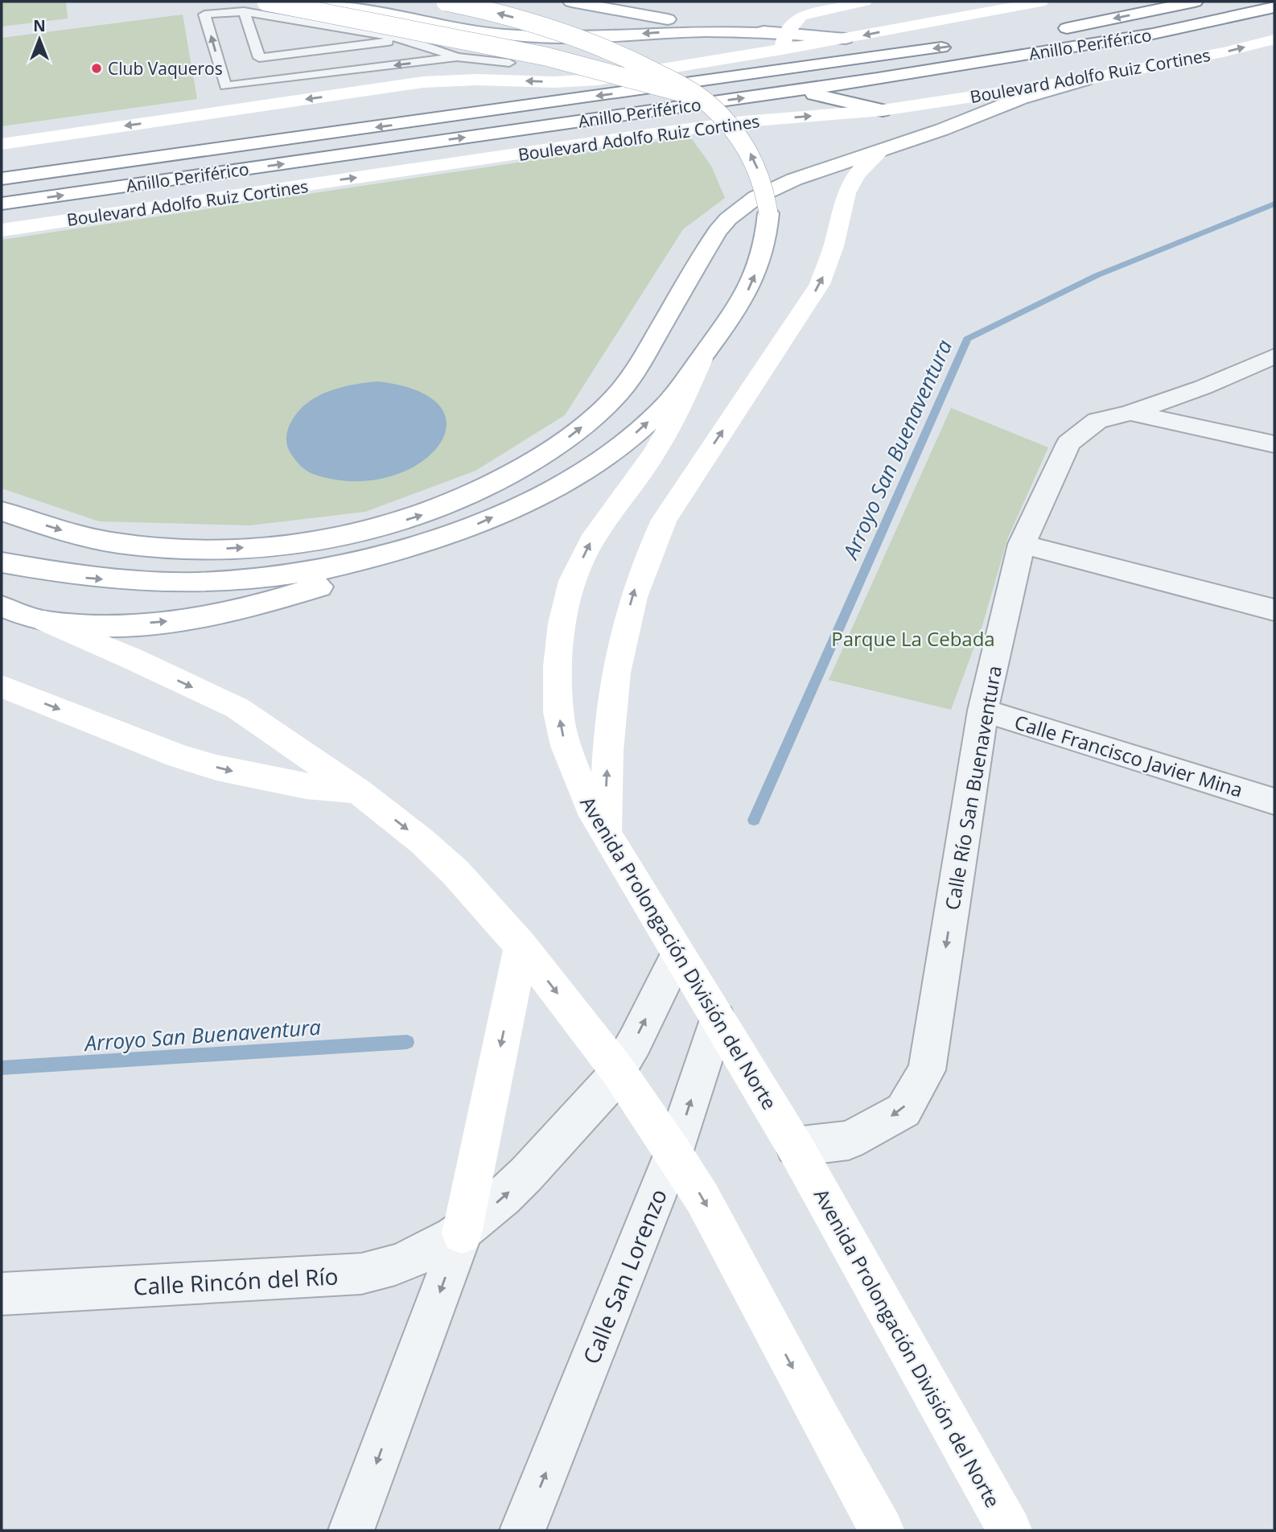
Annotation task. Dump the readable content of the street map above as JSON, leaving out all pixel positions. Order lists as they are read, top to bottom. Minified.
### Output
{"streets":{"main road":["Anillo Periférico","Boulevard Adolfo Ruiz Cortines","Avenida Prolongación División del Norte"],"street":["Calle Francisco Javier Mina","Calle Río San Buenaventura","Calle San Lorenzo","Calle Rincón del Río"]},"crossings":[["Calle Francisco Javier Mina","Calle Río San Buenaventura"],["Calle Río San Buenaventura","Avenida Prolongación División del Norte"],["Avenida Prolongación División del Norte","Calle San Lorenzo"],["Avenida Prolongación División del Norte","Calle Rincón del Río"]],"one_way":["Calle Río San Buenaventura","Calle Rincón del Río"],"water":["Arroyo San Buenaventura"],"parks":["Parque La Cebada"],"places":["Club Vaqueros"],"north":"top"}
